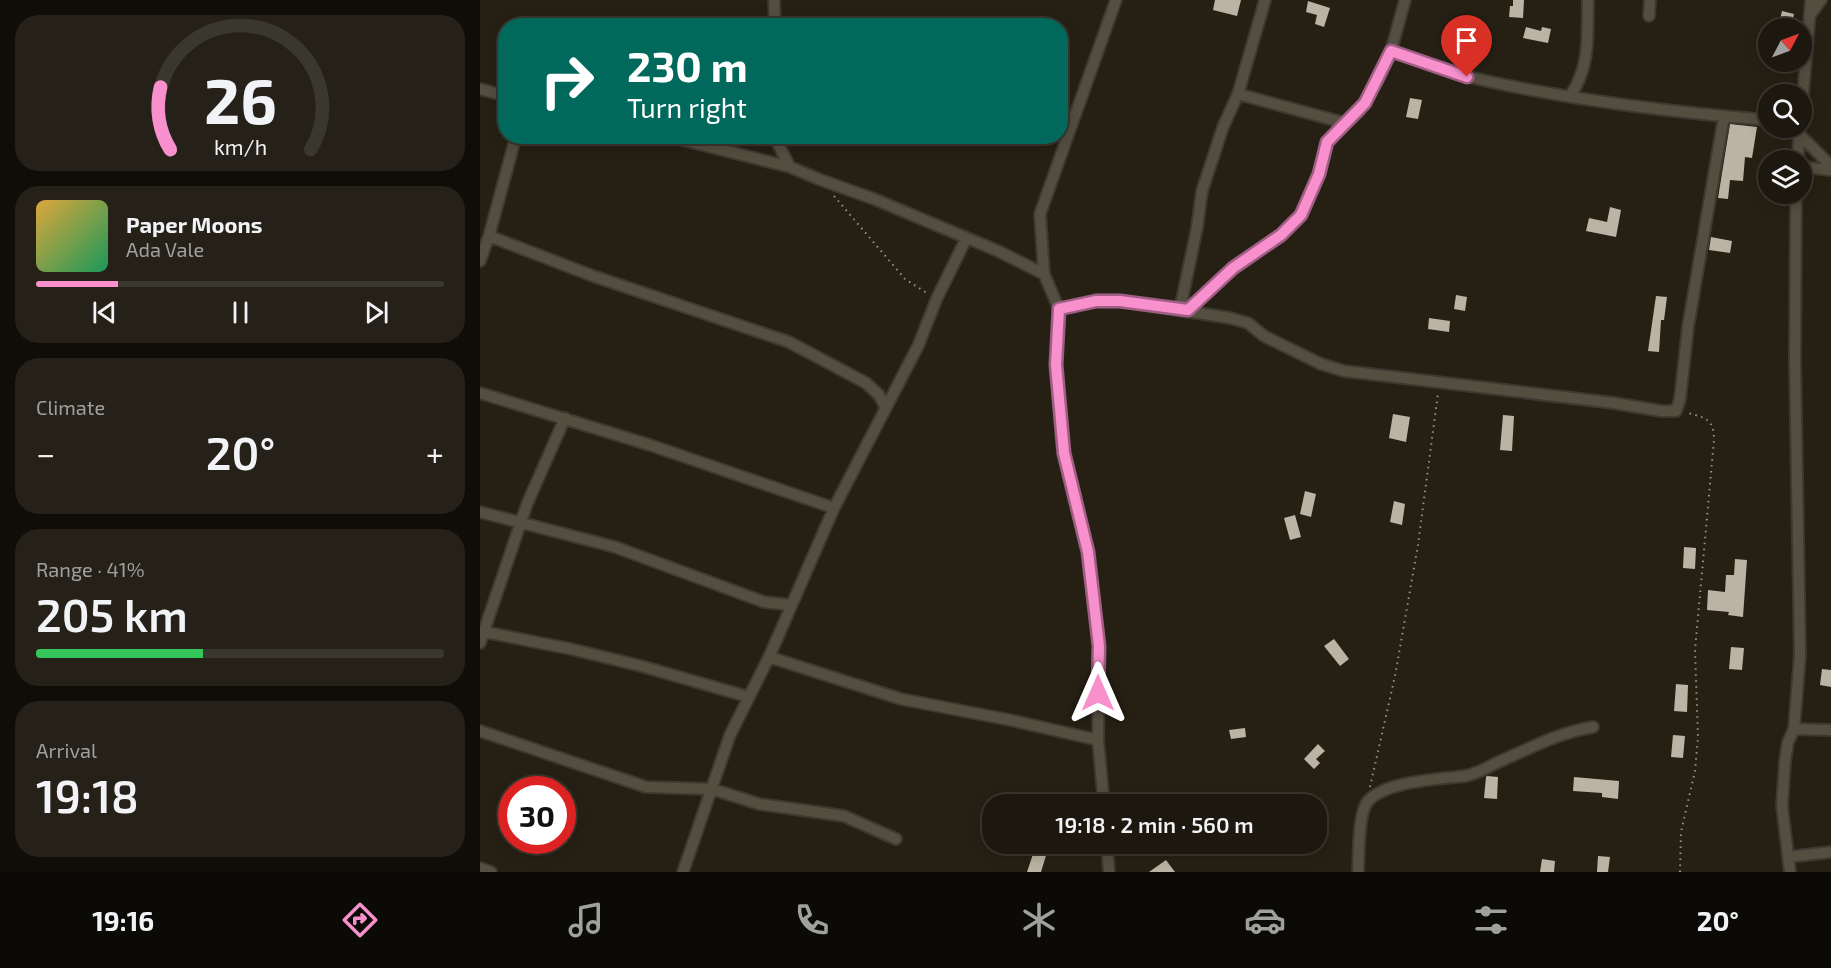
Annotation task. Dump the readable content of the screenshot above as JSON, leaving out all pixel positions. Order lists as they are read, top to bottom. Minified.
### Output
{"north":"top right","page":{"turn":["230 m","Turn right"],"song":["Paper Moons","Ada Vale"],"tile":["Climate",["Range · 41%","205 km"],["Arrival","19:18"]],"heat":["−","20°","+"],"limit":"30","trip":"19:18 · 2 min · 560 m","tabs":["19:16","20°"],"gauge":["26","km/h"]}}
